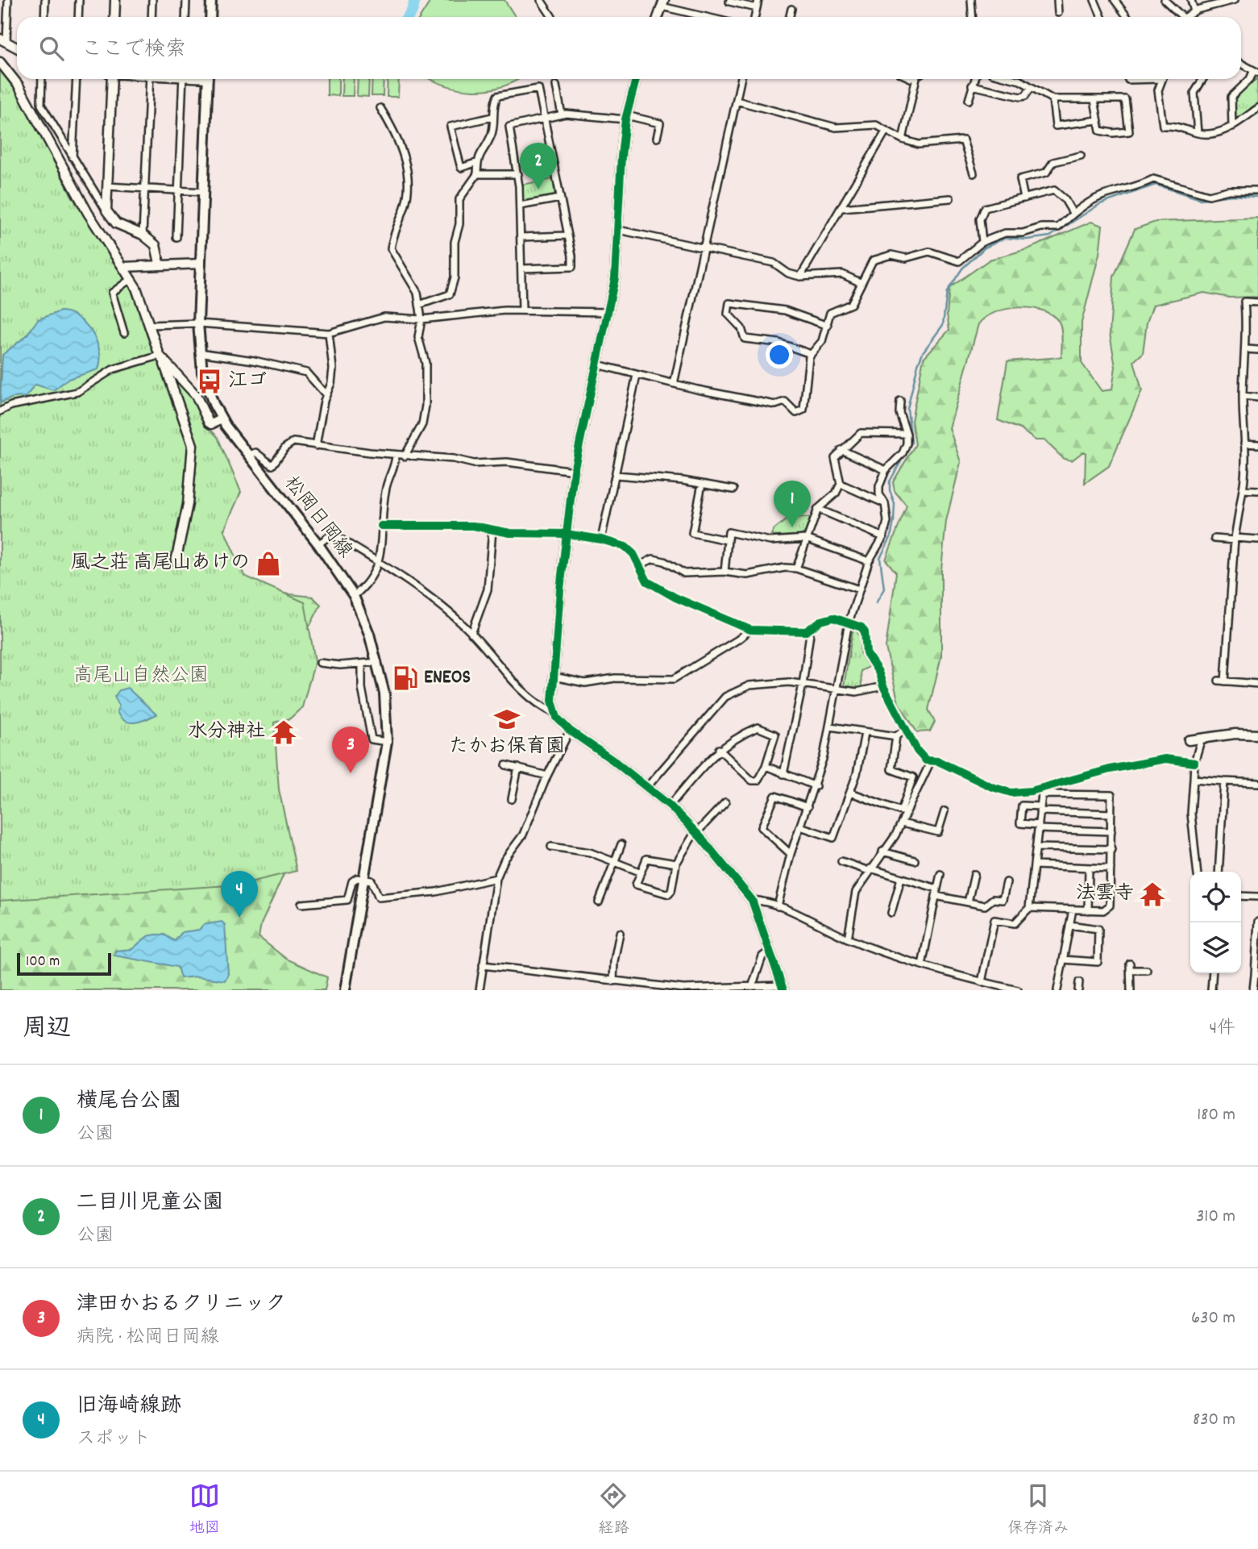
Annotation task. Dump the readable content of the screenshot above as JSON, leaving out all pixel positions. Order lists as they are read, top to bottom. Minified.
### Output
{"streets":{"main road":["松岡日岡線"]},"parks":["高尾山自然公園"],"places":{"bus stop":["江ゴ"],"shop":["風之荘 高尾山あけの"],"fuel station":["ENEOS"],"school or university":["たかお保育園"],"temple":["水分神社","法雲寺"]},"scale_bar":"100 m","page":{"search":"ここで検索","pins":["2","1","3","4"],"scale":"100 m","heading":["周辺","4件"],"list":[{"mark":"1","name":"横尾台公園","note":"公園","value":"180 m"},{"mark":"2","name":"二目川児童公園","note":"公園","value":"310 m"},{"mark":"3","name":"津田かおるクリニック","note":"病院 · 松岡日岡線","value":"630 m"},{"mark":"4","name":"旧海崎線跡","note":"スポット","value":"830 m"}],"nav":["地図","経路","保存済み"]}}
